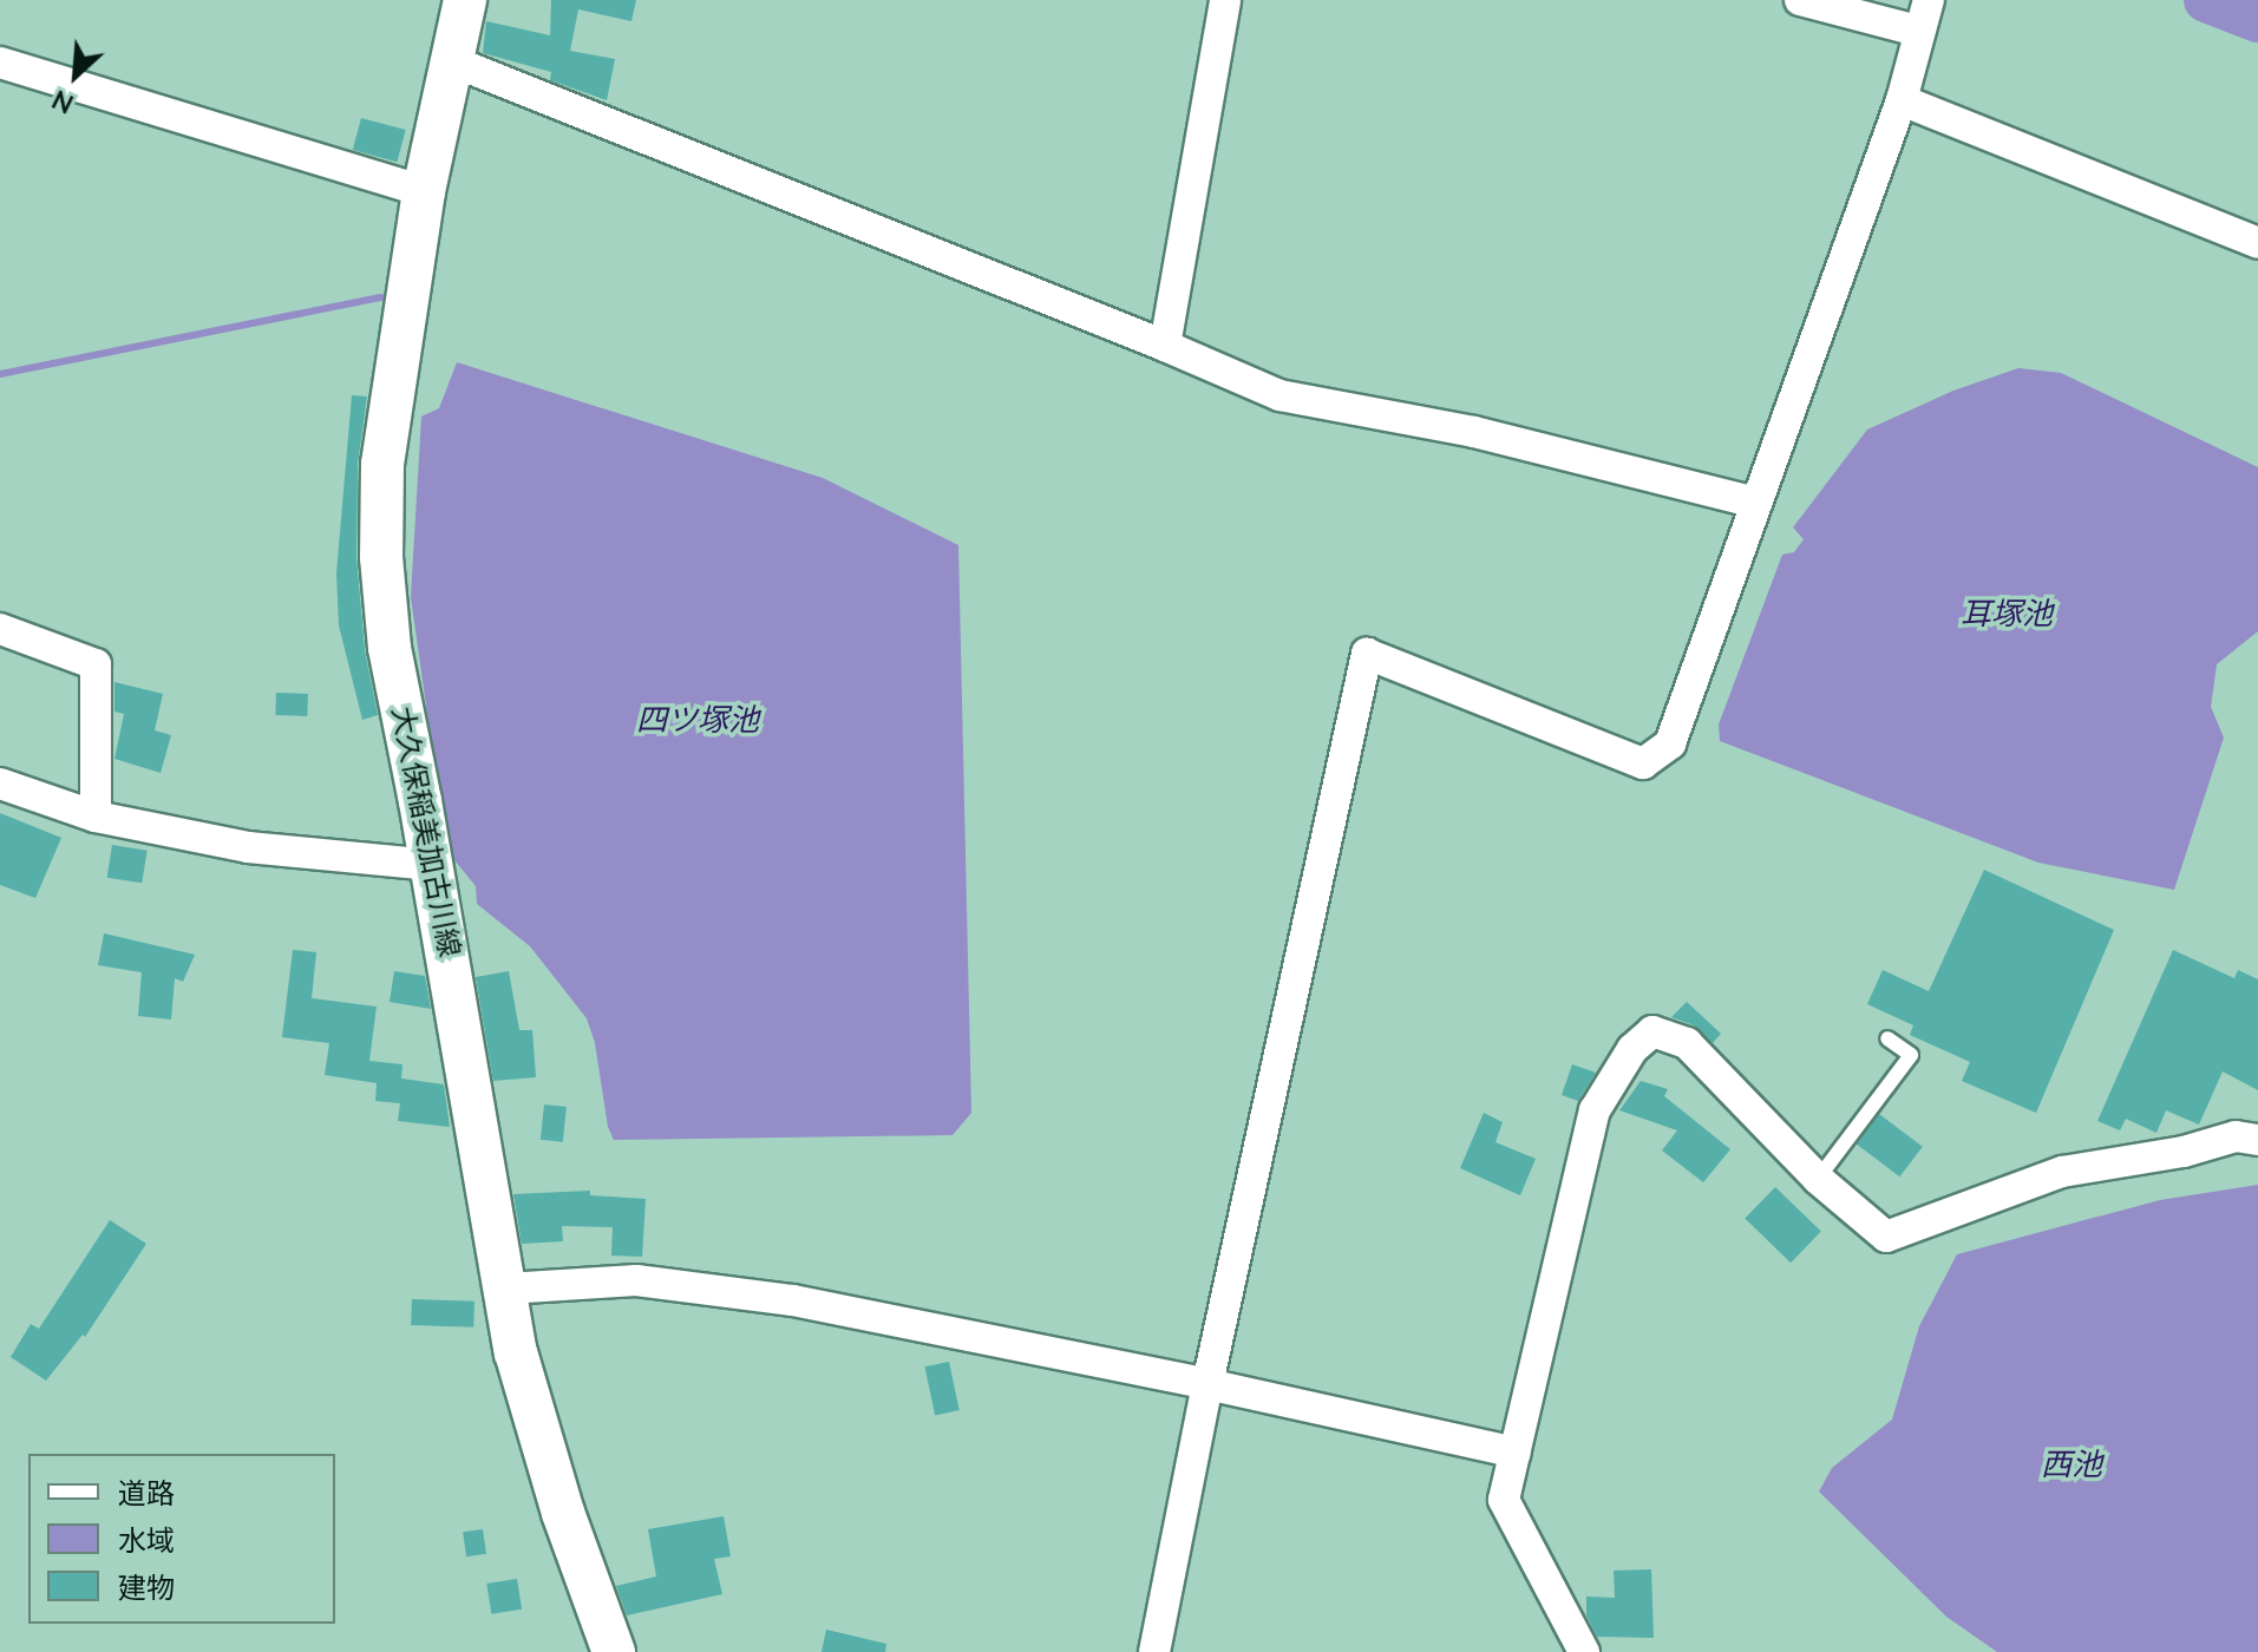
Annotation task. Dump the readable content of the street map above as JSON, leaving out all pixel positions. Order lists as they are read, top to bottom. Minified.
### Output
{"streets":{"main road":["大久保稲美加古川線"]},"water":["耳塚池","四ツ塚池","西池"],"legend":["道路","水域","建物"],"north":"bottom left"}
